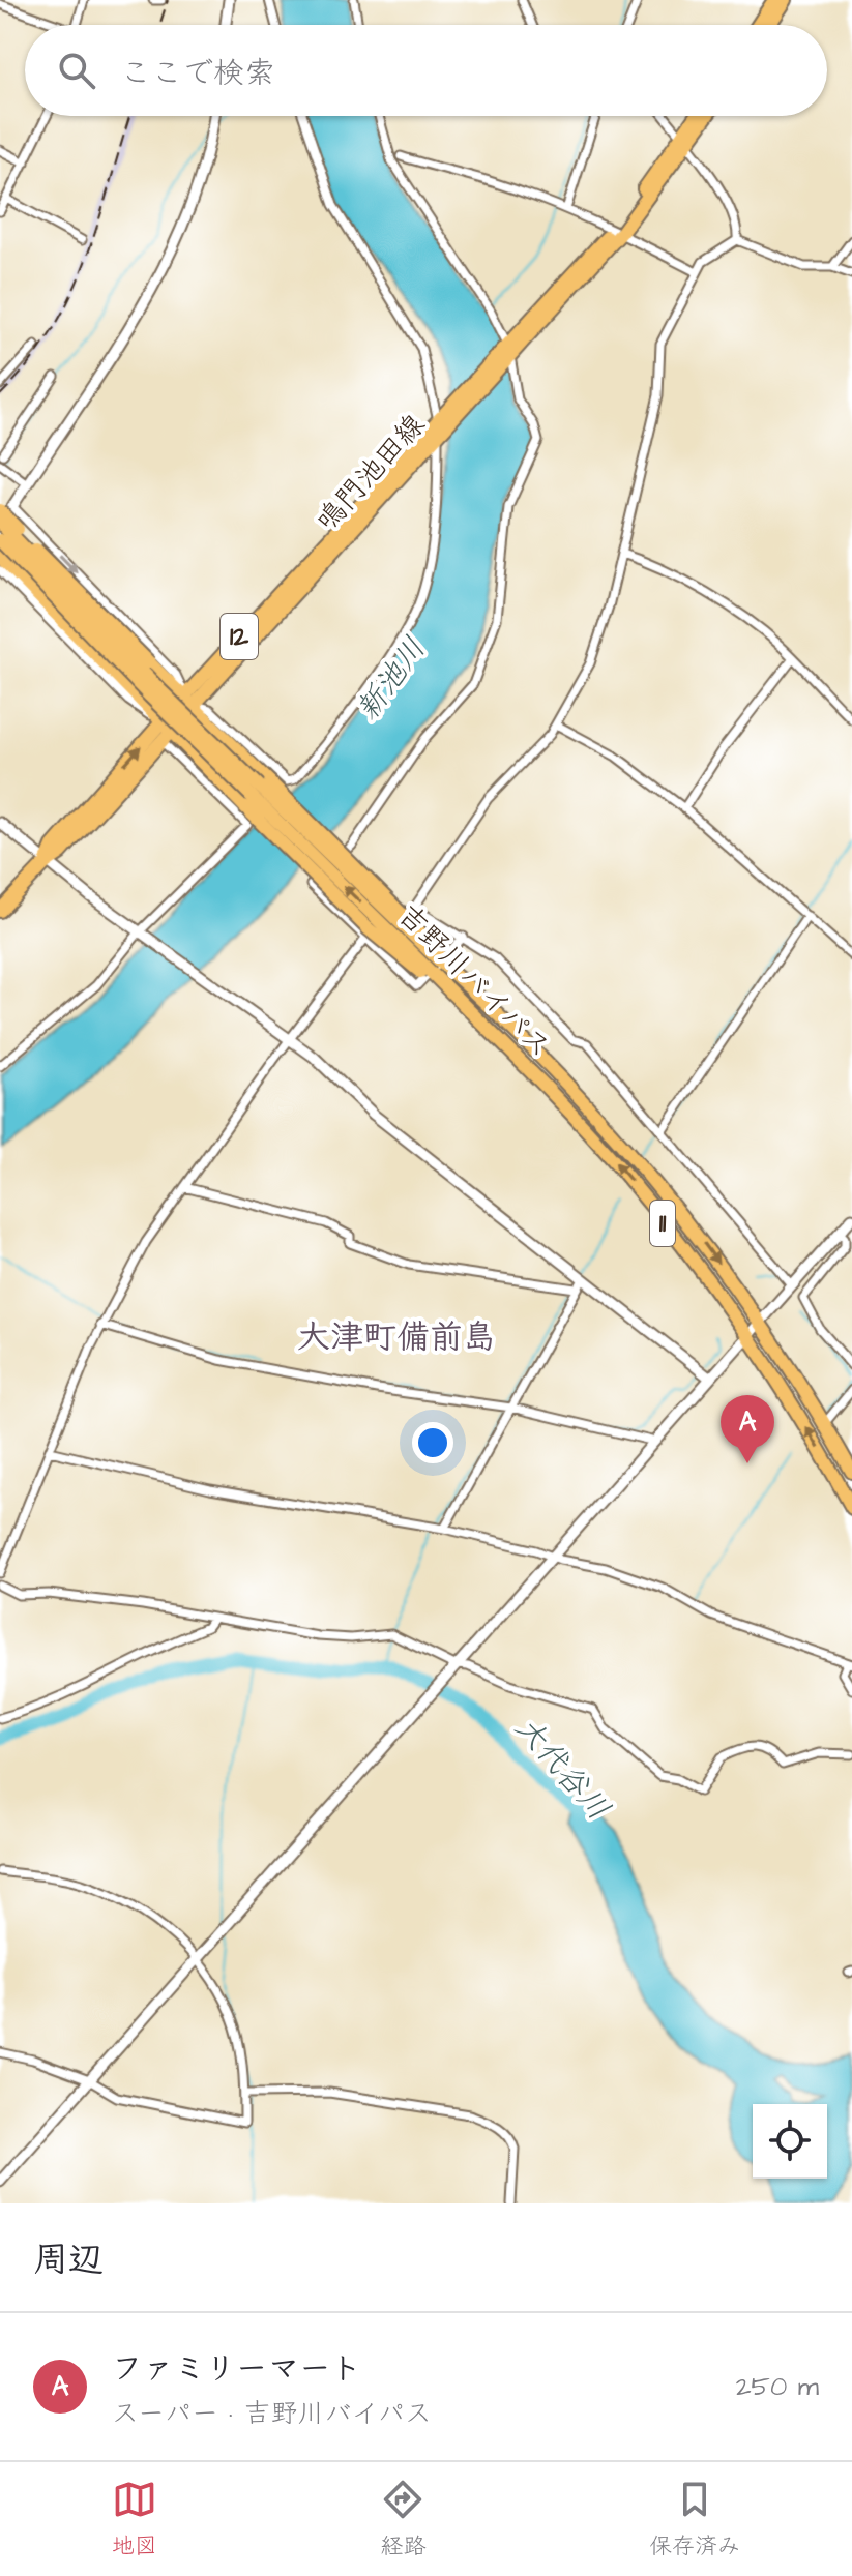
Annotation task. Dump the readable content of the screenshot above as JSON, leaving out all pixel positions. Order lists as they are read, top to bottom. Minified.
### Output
{"streets":{"main road":["鳴門池田線","12","吉野川バイパス","11"]},"crossings":[["鳴門池田線","11"],["吉野川バイパス","11"]],"districts":["大津町備前島"],"water":["新池川","大代谷川"],"page":{"search":"ここで検索","pins":"A","heading":"周辺","list":[{"mark":"A","name":"ファミリーマート","note":"スーパー · 吉野川バイパス","value":"250 m"}],"nav":["地図","経路","保存済み"]}}
